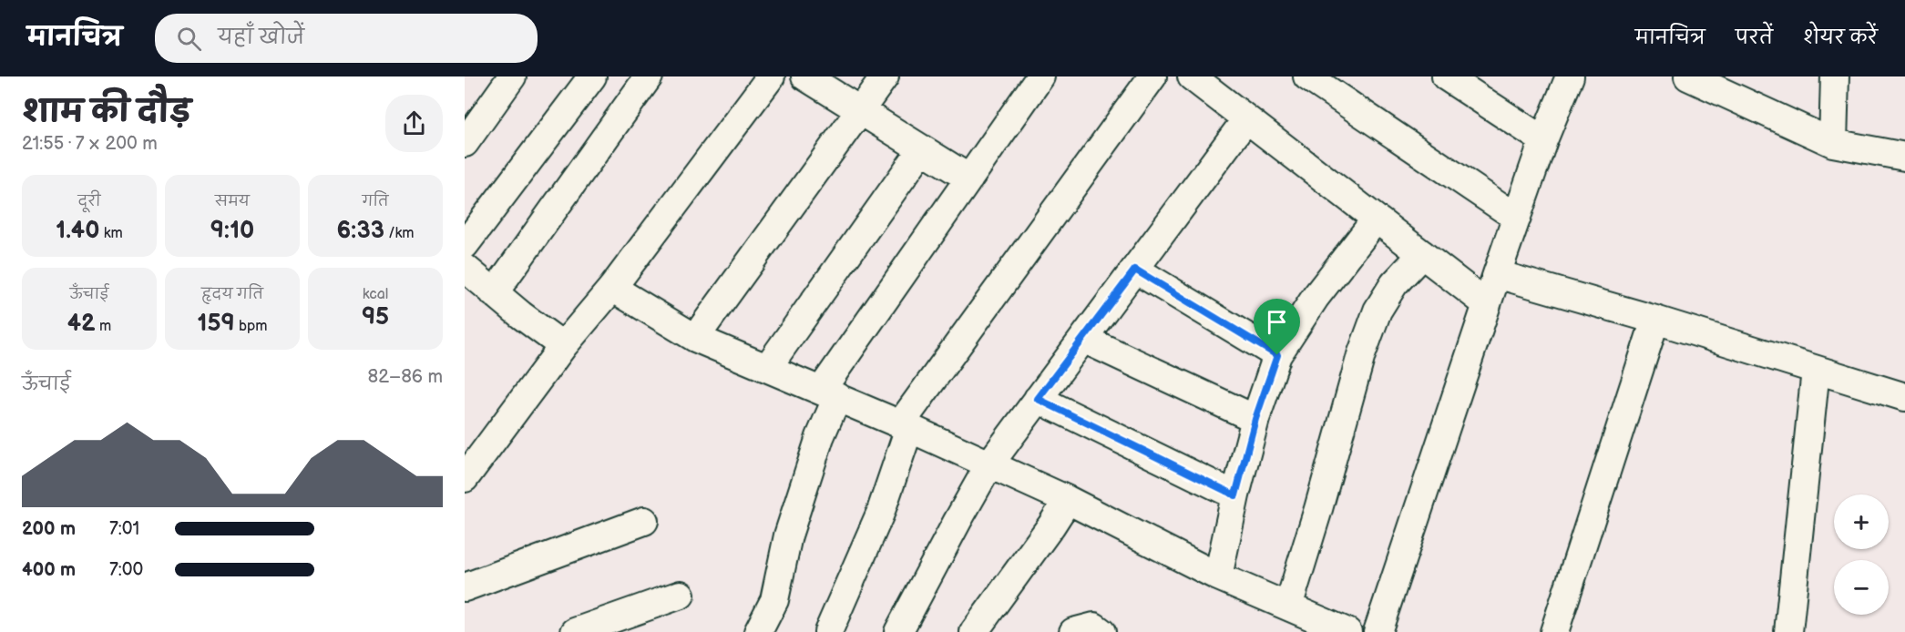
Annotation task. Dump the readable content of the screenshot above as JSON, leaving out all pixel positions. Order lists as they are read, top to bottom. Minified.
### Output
{"page":{"header":"मानचित्र","search":"यहाँ खोजें","nav":["मानचित्र","परतें","शेयर करें"],"heading":["शाम की दौड़","21:55 · 7 × 200 m"],"stats":[["दूरी","1.40 km"],["समय","9:10"],["गति","6:33 /km"],["ऊँचाई","42 m"],["हृदय गति","159 bpm"],["kcal","95"]],"chart":["ऊँचाई","82–86 m"],"map_buttons":["+","−"],"list":[{"name":"200 m","note":"7:01"},{"name":"400 m","note":"7:00"}]}}
